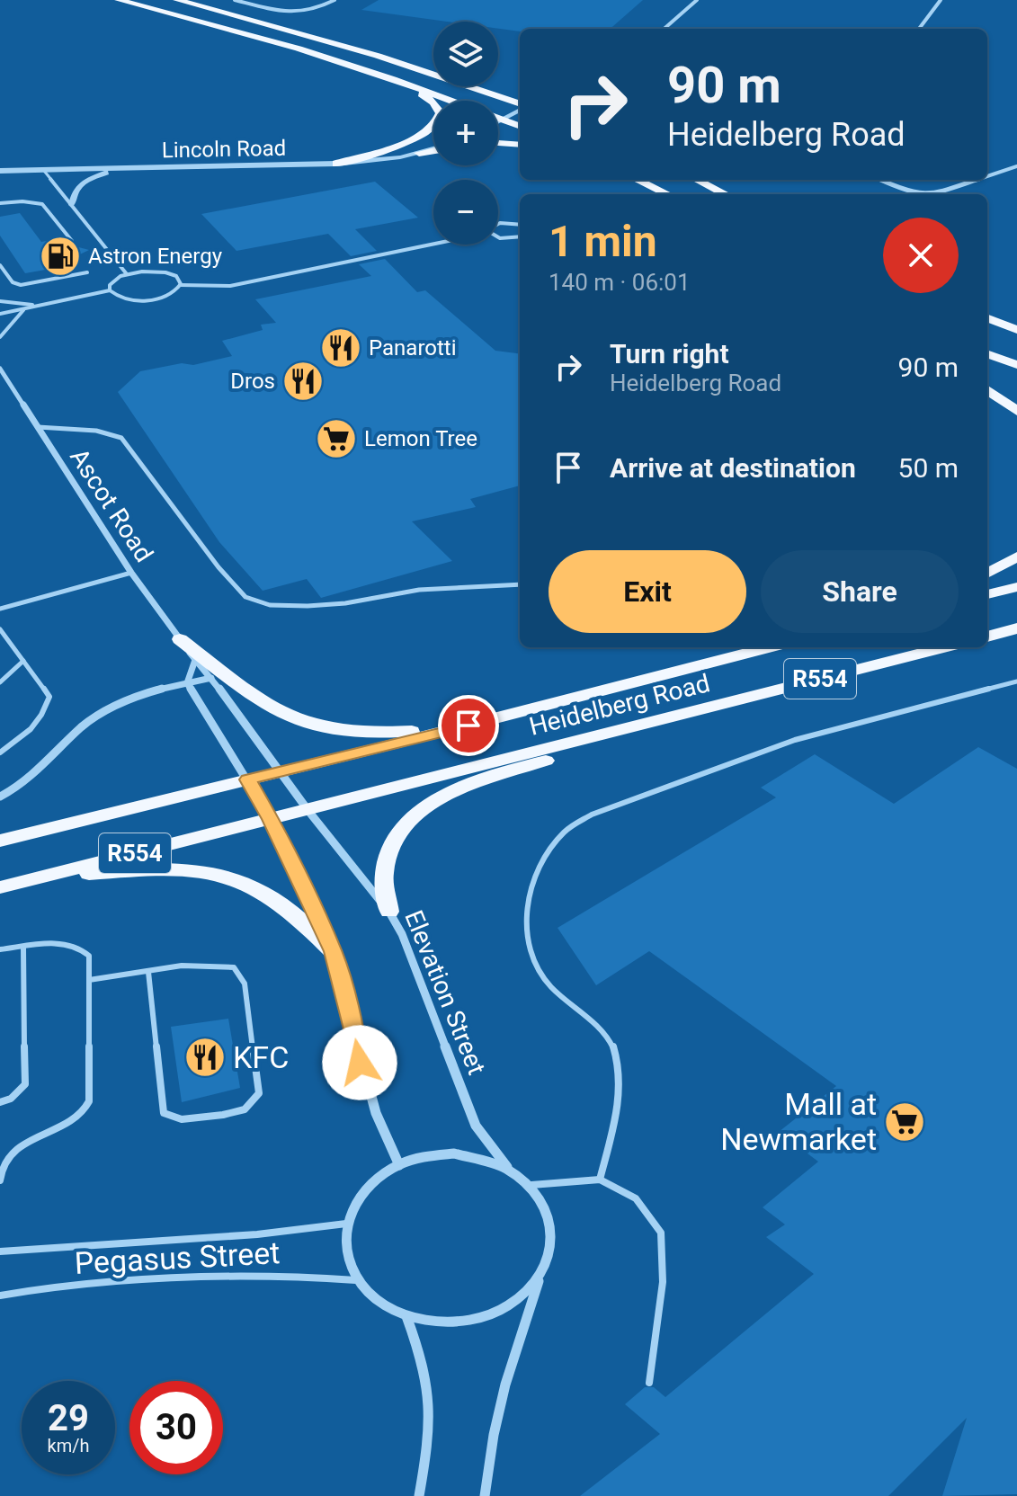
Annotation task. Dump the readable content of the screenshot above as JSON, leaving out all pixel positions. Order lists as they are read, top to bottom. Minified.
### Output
{"streets":{"main road":["R554","Heidelberg Road"],"street":["Lincoln Road","Ascot Road","Elevation Street"],"lane":["Pegasus Street"]},"crossings":[["Ascot Road","Heidelberg Road"],["Ascot Road","Elevation Street"],["Heidelberg Road","Elevation Street"],["Elevation Street","Pegasus Street"]],"places":{"fuel station":["Astron Energy"],"restaurant":["Panarotti","Dros","KFC"],"supermarket":["Lemon Tree","Mall at Newmarket"]},"page":{"map_buttons":["+","−"],"turn":["90 m","Heidelberg Road"],"heading":["1 min","140 m · 06:01"],"list":[{"name":"Turn right","note":"Heidelberg Road","value":"90 m"},{"name":"Arrive at destination","value":"50 m"}],"buttons":["Exit","Share"],"speed":"29 km/h","limit":"30"}}
